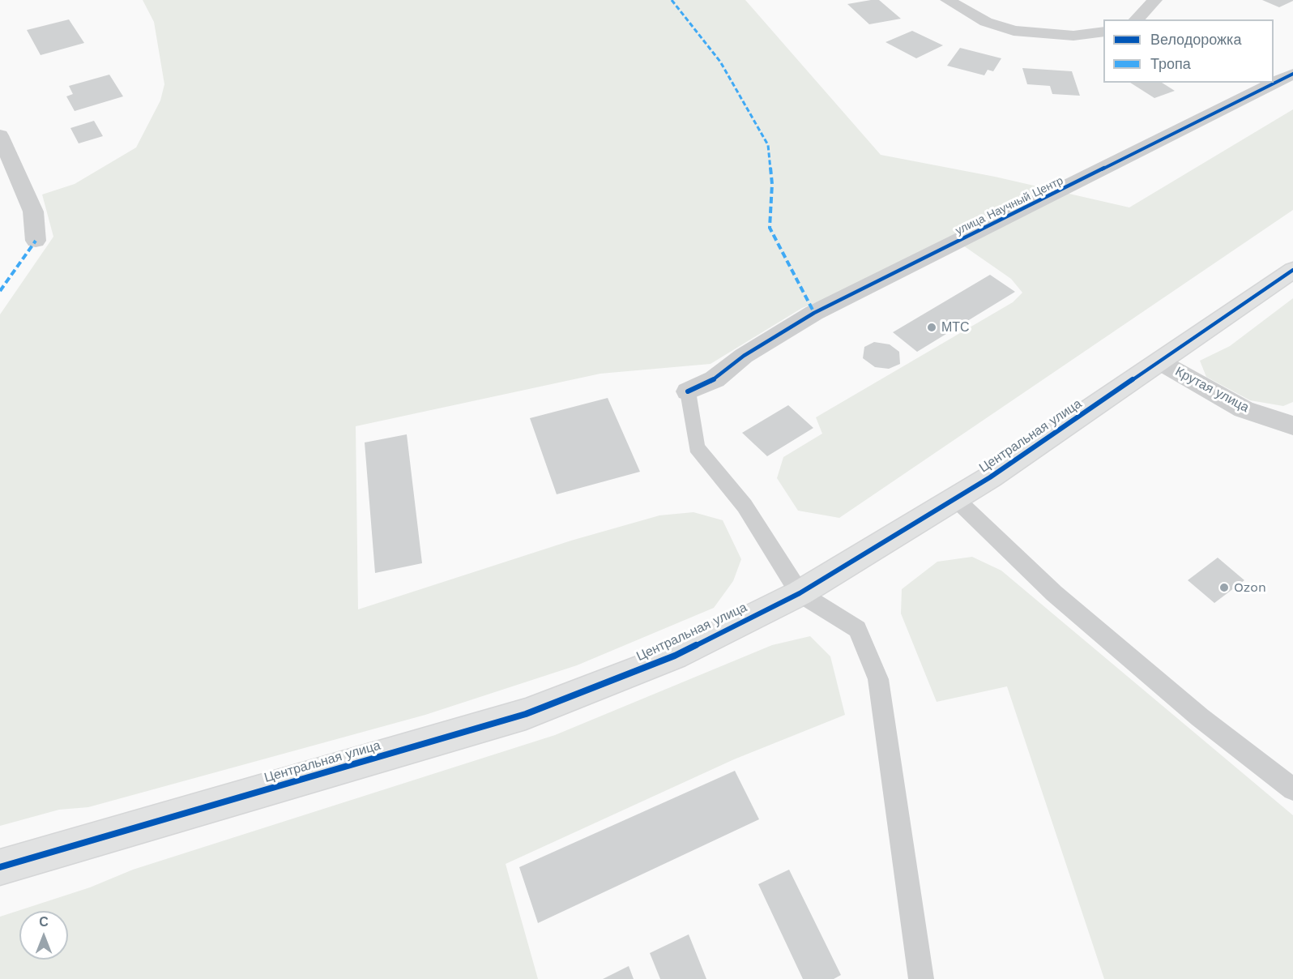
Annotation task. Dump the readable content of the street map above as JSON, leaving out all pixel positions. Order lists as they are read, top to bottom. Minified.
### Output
{"streets":{"street":["улица Научный Центр","Крутая улица","Центральная улица"]},"crossings":[["Крутая улица","Центральная улица"]],"places":["МТС","Ozon"],"legend":["Велодорожка","Тропа"],"north":"top"}
